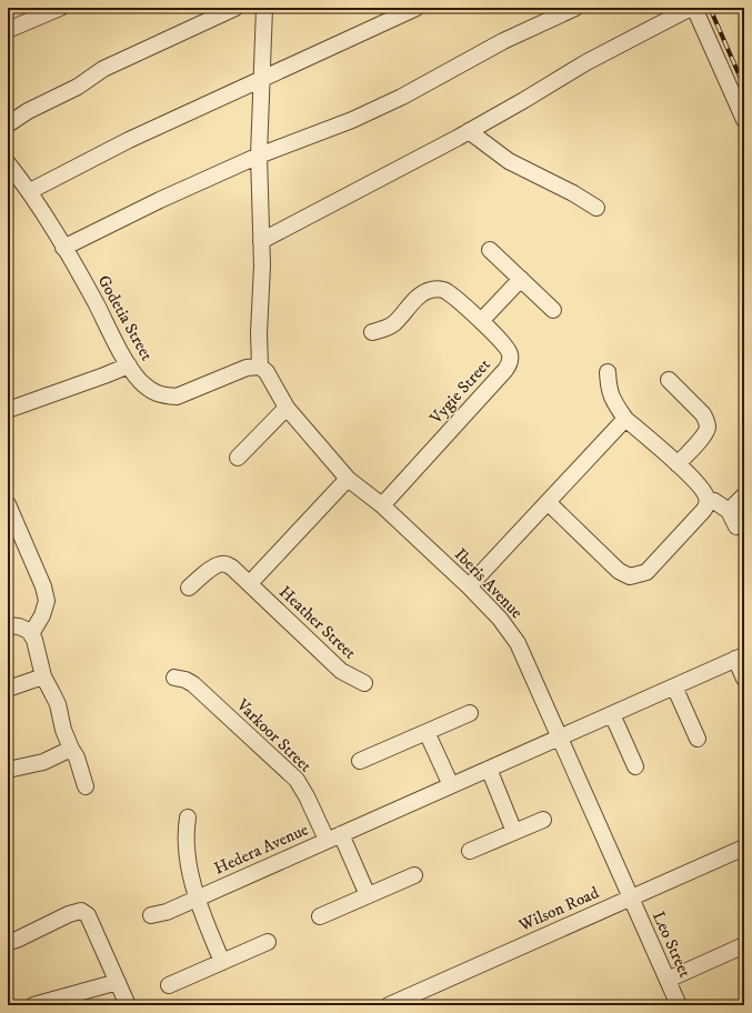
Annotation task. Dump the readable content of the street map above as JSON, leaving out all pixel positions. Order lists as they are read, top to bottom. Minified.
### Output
{"streets":{"street":["Godetia Street","Vygie Street","Iberis Avenue","Heather Street","Varkoor Street","Hedera Avenue","Wilson Road","Leo Street"]},"crossings":[["Godetia Street","Iberis Avenue"],["Vygie Street","Iberis Avenue"],["Iberis Avenue","Hedera Avenue"],["Iberis Avenue","Wilson Road"],["Iberis Avenue","Leo Street"],["Varkoor Street","Hedera Avenue"],["Wilson Road","Leo Street"]]}
